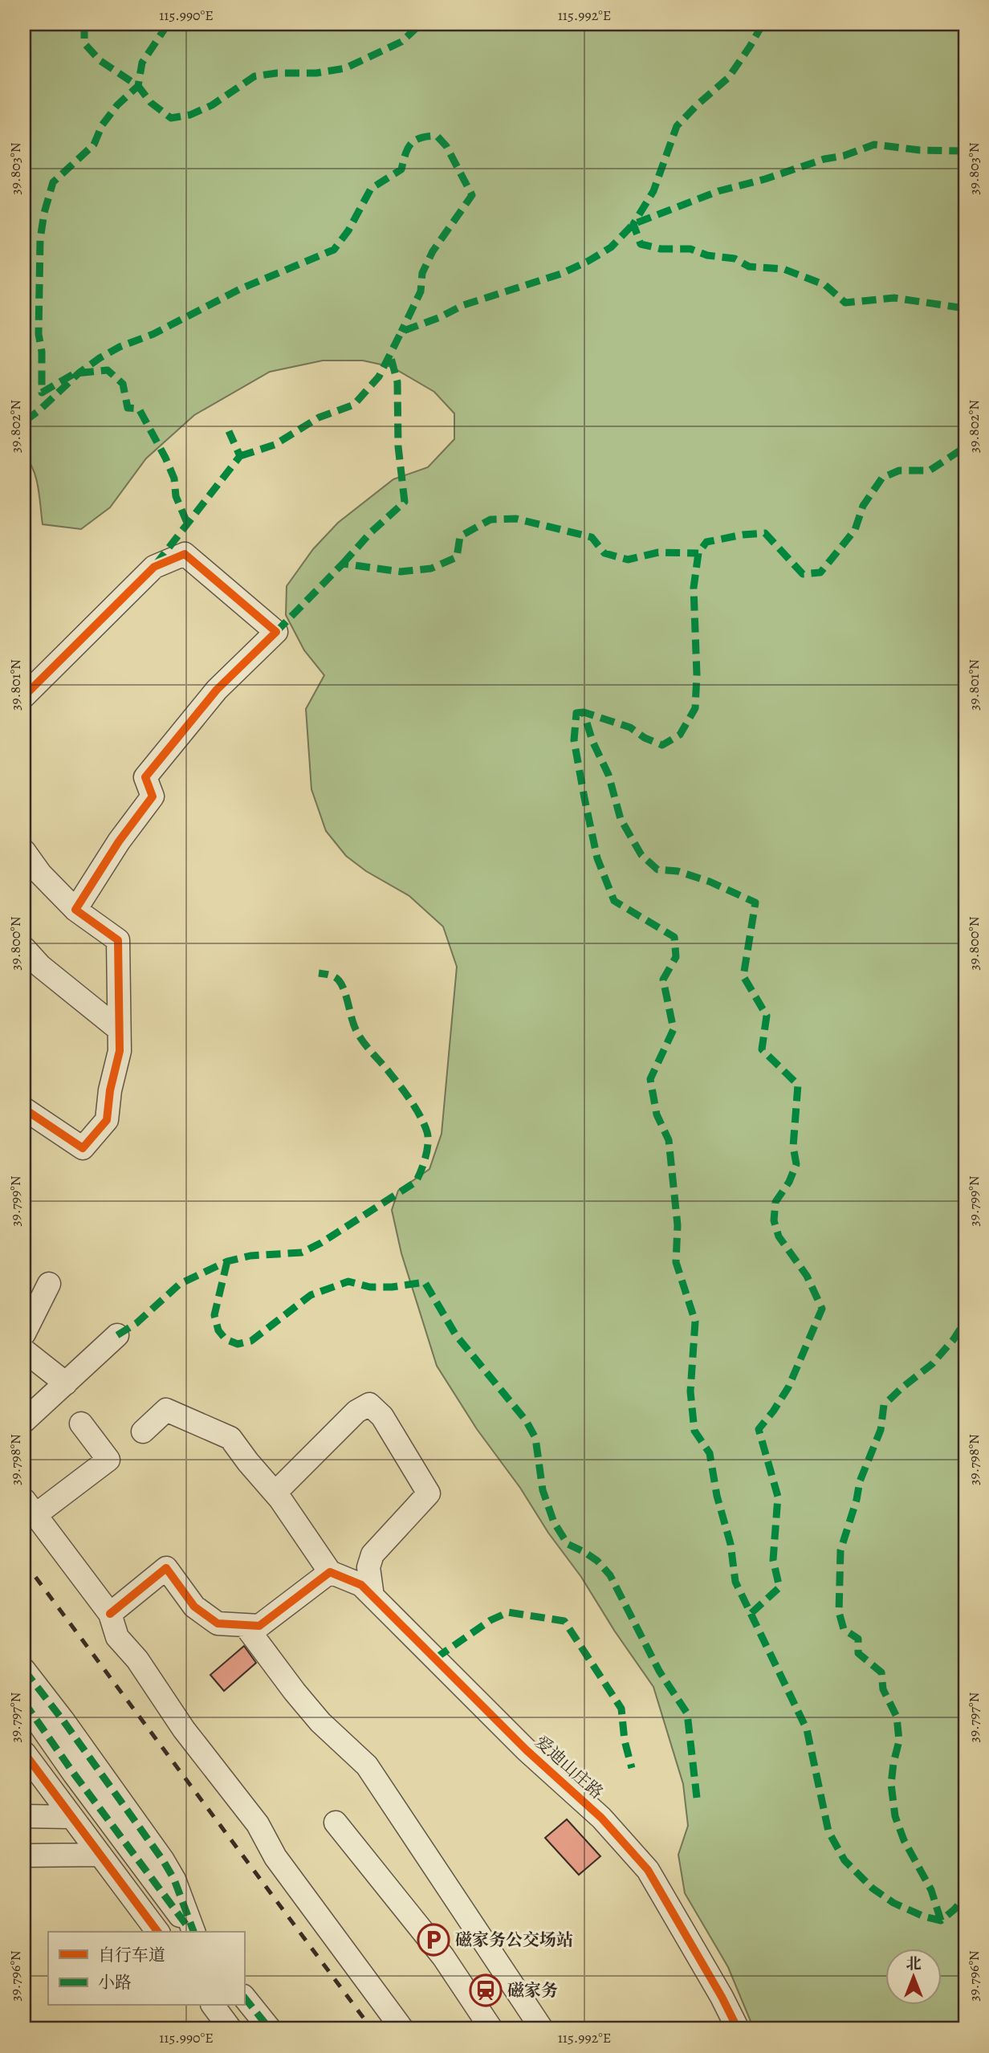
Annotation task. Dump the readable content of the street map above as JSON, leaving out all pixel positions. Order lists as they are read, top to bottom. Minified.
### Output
{"streets":{"street":["爱迪山庄路"]},"places":{"parking":["磁家务公交场站"],"station":["磁家务"]},"legend":["自行车道","小路"],"north":"top","coordinates":["115.990°E","115.992°E","39.803°N","39.802°N","39.801°N","39.800°N","39.799°N","39.798°N","39.797°N","39.796°N"]}
